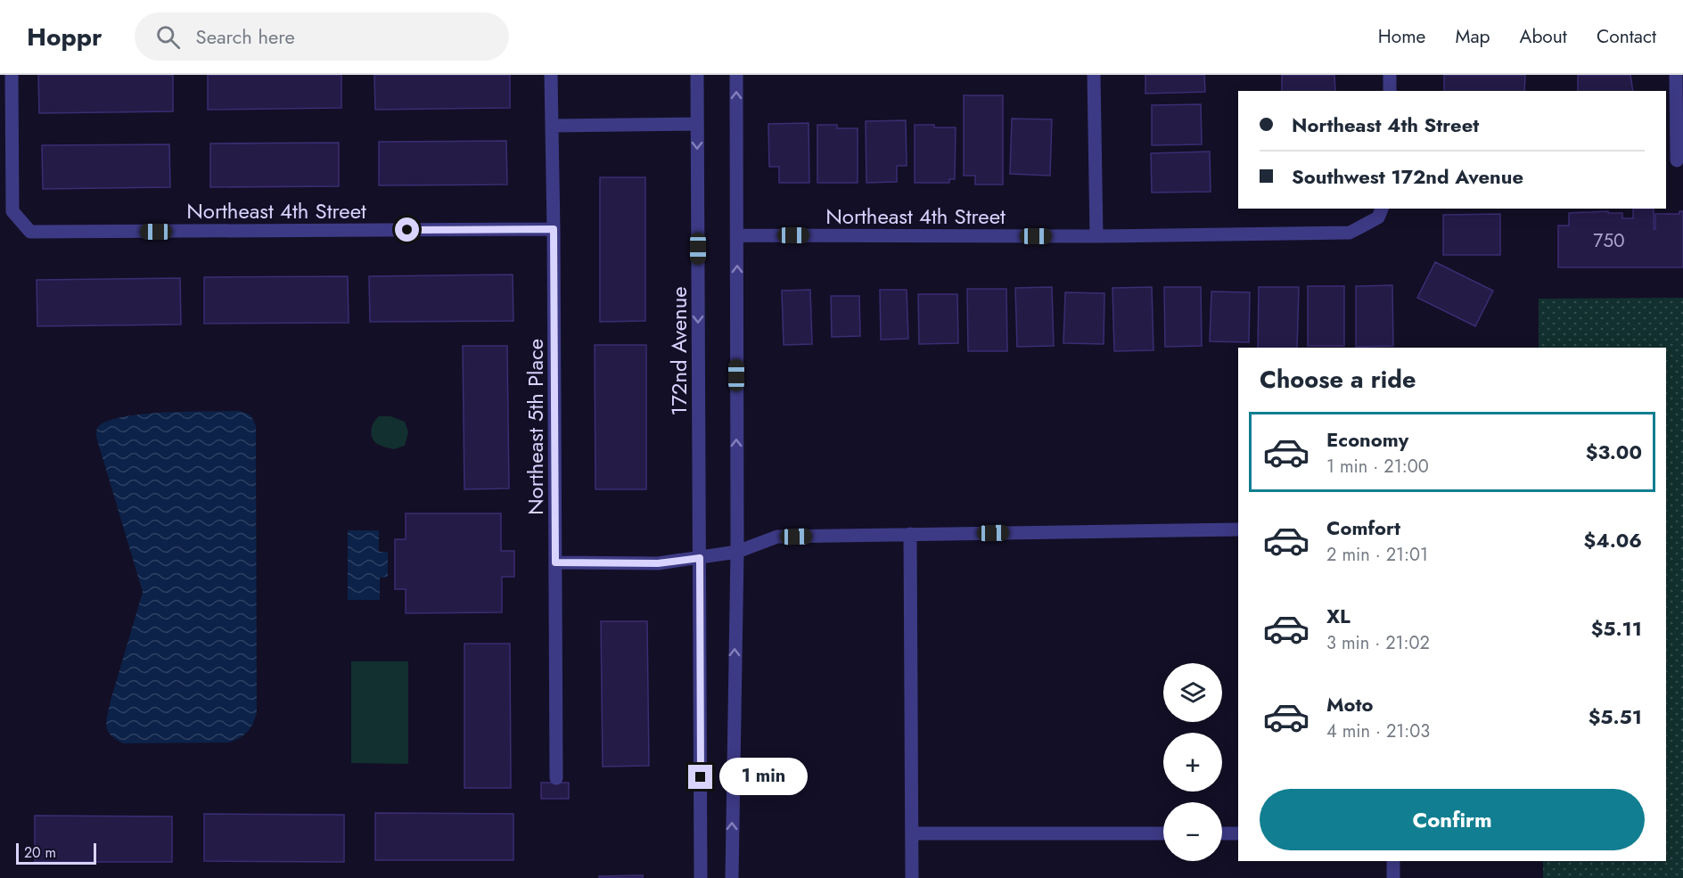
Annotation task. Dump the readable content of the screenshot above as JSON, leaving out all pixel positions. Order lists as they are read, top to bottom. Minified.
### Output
{"streets":{"street":["Northeast 4th Street","172nd Avenue","Northeast 5th Place"]},"crossings":[["Northeast 4th Street","Northeast 5th Place"]],"house_numbers":["750"],"scale_bar":"20 m","page":{"header":"Hoppr","search":"Search here","nav":["Home","Map","About","Contact"],"banner":["Northeast 4th Street","Southwest 172nd Avenue"],"heading":"Choose a ride","list":[{"name":"Economy","note":"1 min · 21:00","value":"$3.00"},{"name":"Comfort","note":"2 min · 21:01","value":"$4.06"},{"name":"XL","note":"3 min · 21:02","value":"$5.11"},{"name":"Moto","note":"4 min · 21:03","value":"$5.51"}],"map_buttons":["+","−"],"bubble":"1 min","buttons":"Confirm","scale":"20 m"}}
